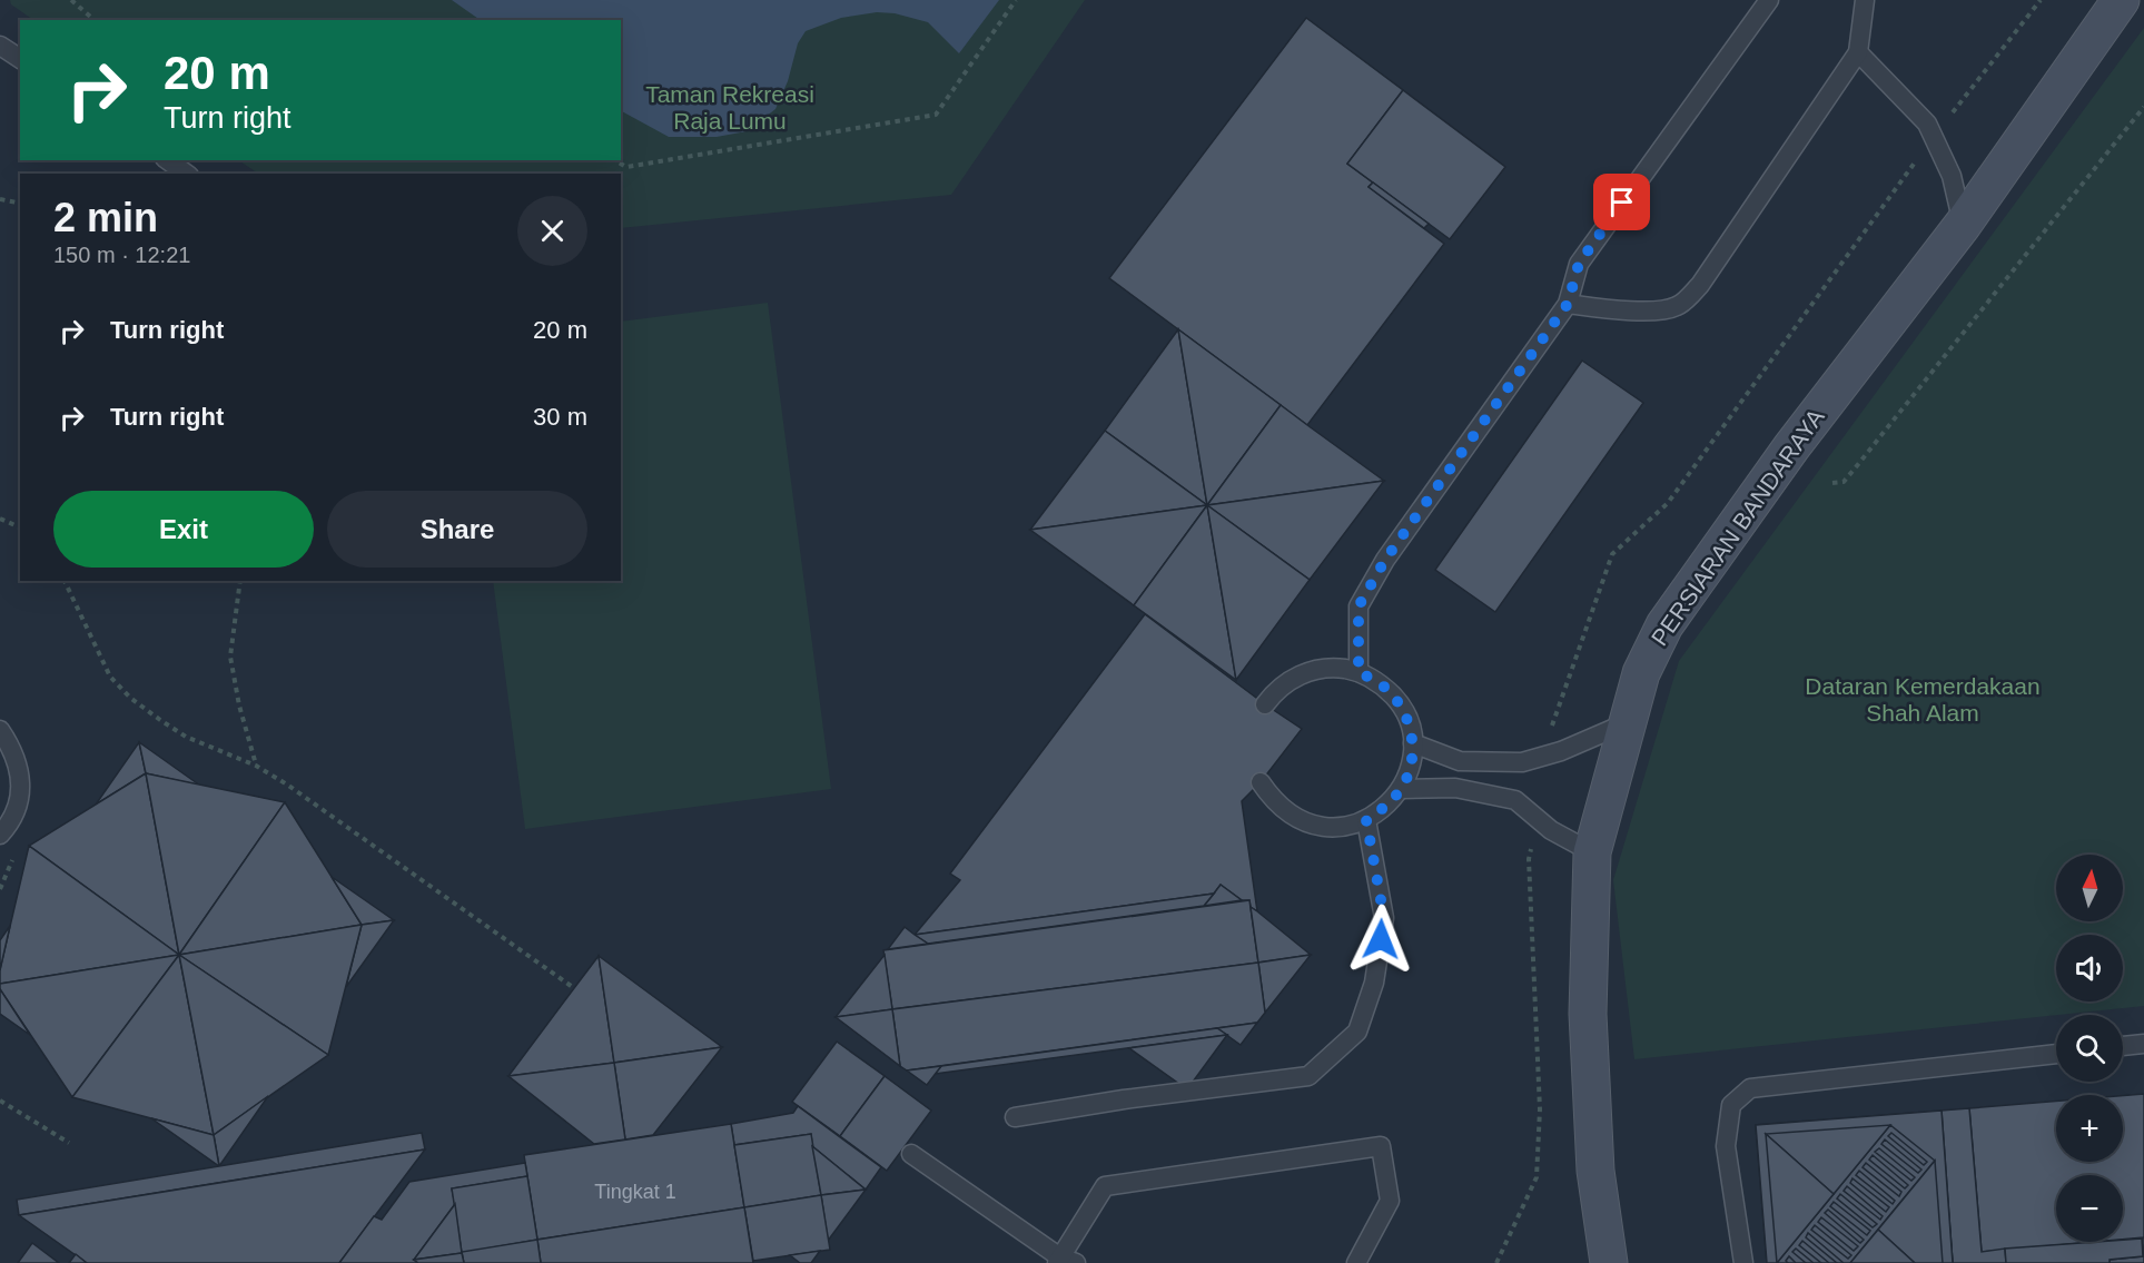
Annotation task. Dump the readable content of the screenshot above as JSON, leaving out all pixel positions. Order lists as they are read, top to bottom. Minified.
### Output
{"streets":{"main road":["PERSIARAN BANDARAYA"]},"parks":["Taman Rekreasi Raja Lumu","Dataran Kemerdakaan Shah Alam"],"house_numbers":["Tingkat 1"],"north":"top","page":{"turn":["20 m","Turn right"],"heading":["2 min","150 m · 12:21"],"list":[{"name":"Turn right","value":"20 m"},{"name":"Turn right","value":"30 m"}],"buttons":["Exit","Share"],"map_buttons":["+","−"]}}
